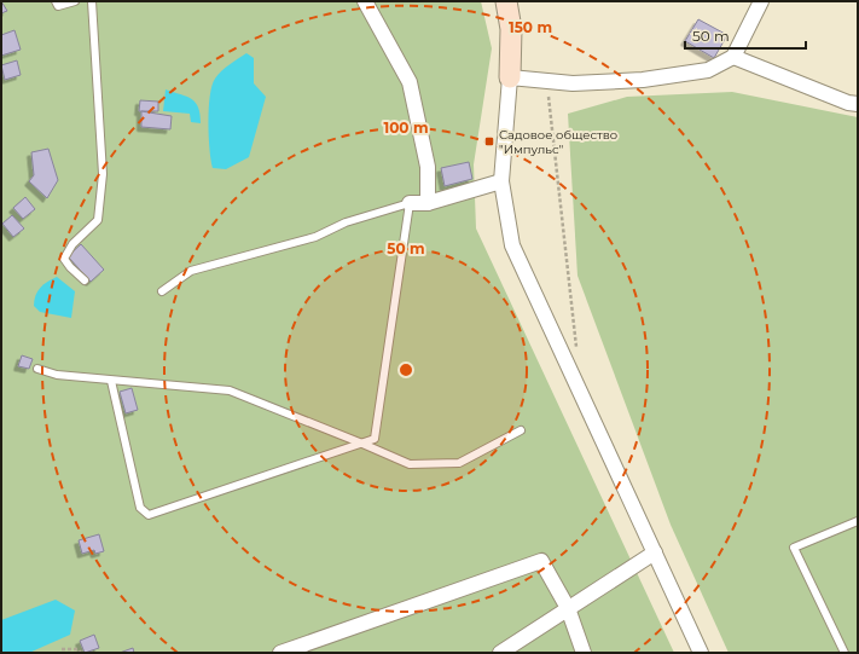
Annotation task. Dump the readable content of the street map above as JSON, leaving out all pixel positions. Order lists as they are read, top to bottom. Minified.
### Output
{"places":{"transit":["Садовое общество \"Импульс\""]},"scale_bar":"50 m","rings":["150 m","100 m","50 m"]}
